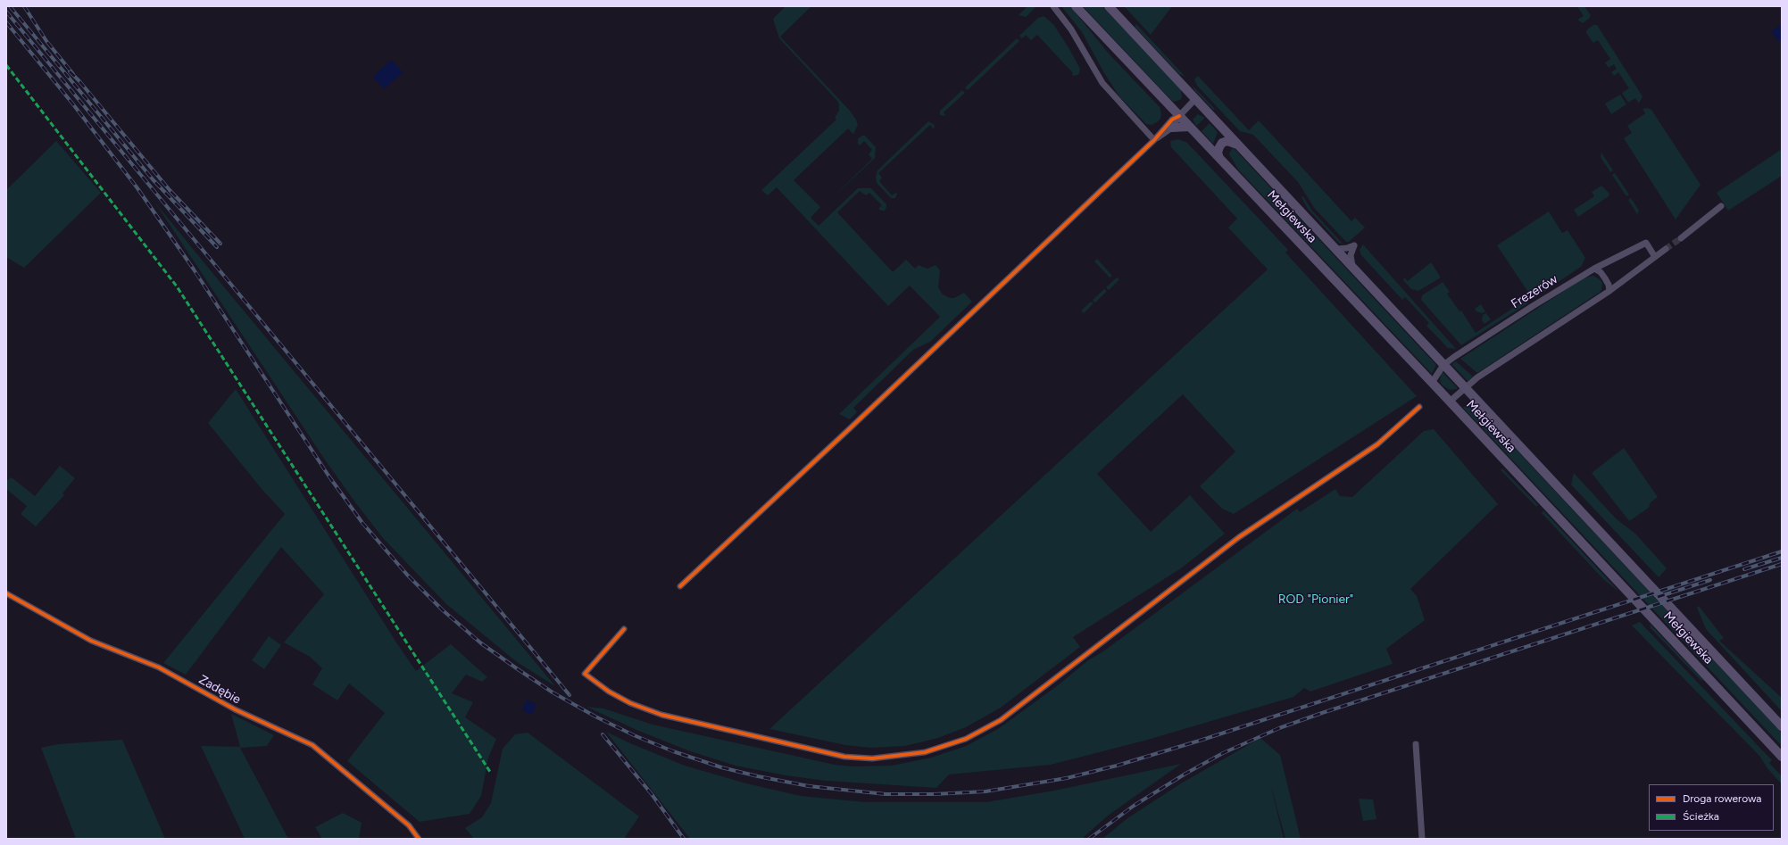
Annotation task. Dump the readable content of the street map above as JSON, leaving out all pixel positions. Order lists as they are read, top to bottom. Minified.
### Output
{"streets":{"main road":["Mełgiewska"],"street":["Frezerów","Zadębie"]},"crossings":[["Mełgiewska","Frezerów"]],"parks":["ROD \"Pionier\""],"legend":["Droga rowerowa","Ścieżka"]}
